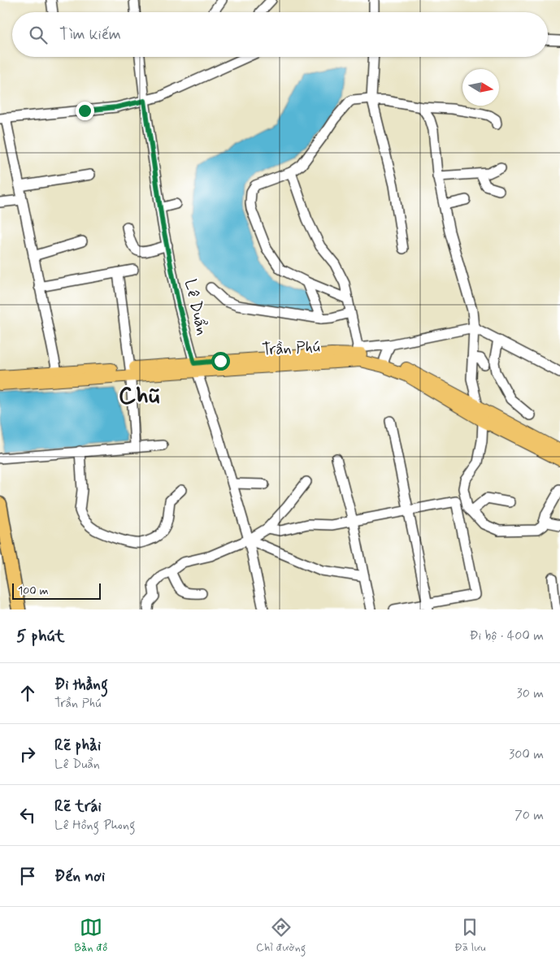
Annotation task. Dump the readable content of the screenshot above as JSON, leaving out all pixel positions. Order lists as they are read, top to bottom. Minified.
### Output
{"streets":{"main road":["Trần Phú"],"street":["Lê Duẩn"]},"crossings":[["Lê Duẩn","Trần Phú"]],"districts":["Chũ"],"scale_bar":"100 m","north":"right","page":{"search":"Tìm kiếm","scale":"100 m","heading":["5 phút","Đi bộ · 400 m"],"list":[["Đi thẳng","Trần Phú","30 m"],["Rẽ phải","Lê Duẩn","300 m"],["Rẽ trái","Lê Hồng Phong","70 m"],"Đến nơi"],"nav":["Bản đồ","Chỉ đường","Đã lưu"]}}
